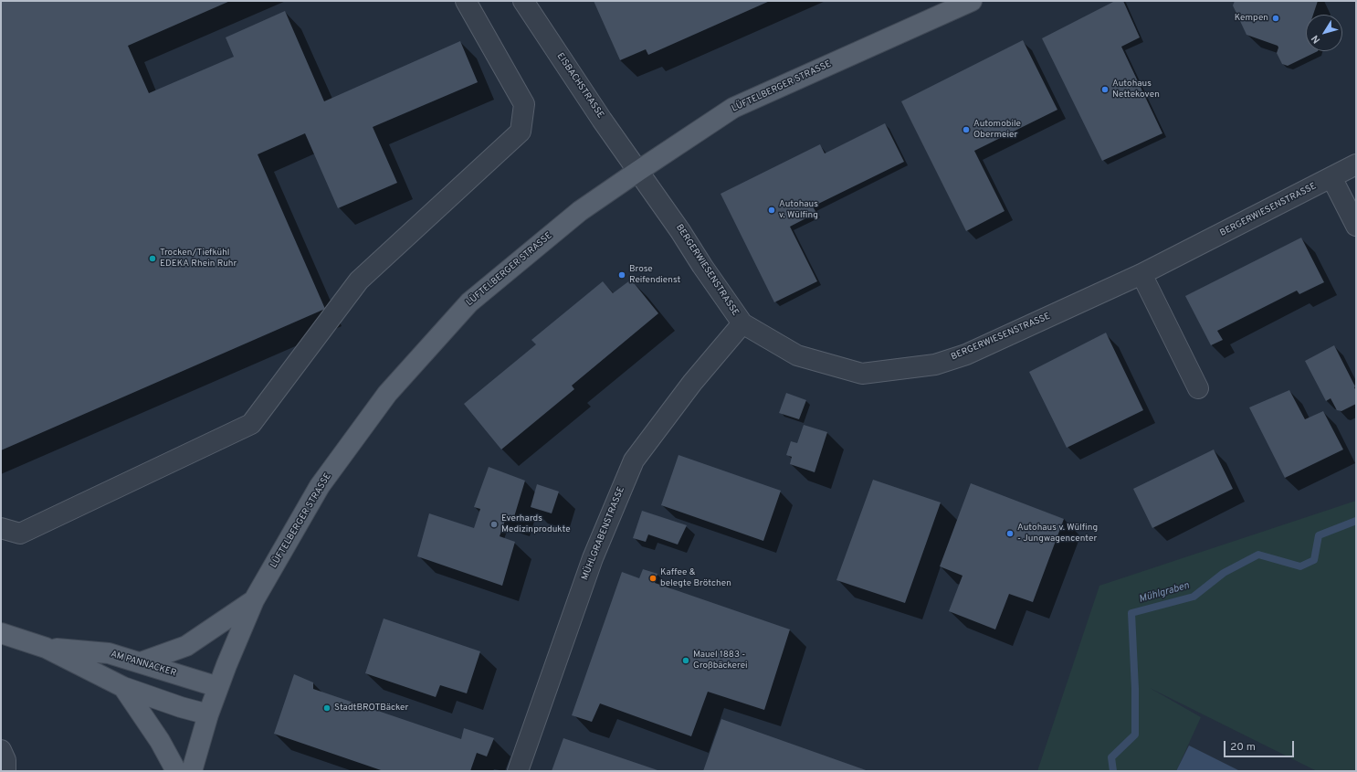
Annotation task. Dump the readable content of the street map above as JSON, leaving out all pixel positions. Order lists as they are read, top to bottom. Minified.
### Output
{"streets":{"main road":["LÜFTELBERGER STRASSE","AM PANNACKER"],"street":["EISBACHSTRASSE","BERGERWIESENSTRASSE","MÜHLGRABENSTRASSE"]},"crossings":[["EISBACHSTRASSE","LÜFTELBERGER STRASSE"],["EISBACHSTRASSE","BERGERWIESENSTRASSE"],["LÜFTELBERGER STRASSE","BERGERWIESENSTRASSE"],["LÜFTELBERGER STRASSE","AM PANNACKER"],["BERGERWIESENSTRASSE","MÜHLGRABENSTRASSE"]],"water":["Mühlgraben"],"places":["Kempen","Autohaus Nettekoven","Automobile Obermeier","Autohaus v. Wülfing","Trocken/Tiefkühl EDEKA Rhein Ruhr","Brose Reifendienst","Everhards Medizinprodukte","Autohaus v. Wülfing - Jungwagencenter","Kaffee & belegte Brötchen","Mauel 1883 - Großbäckerei","StadtBROTBäcker"],"scale_bar":"20 m","north":"bottom left"}
